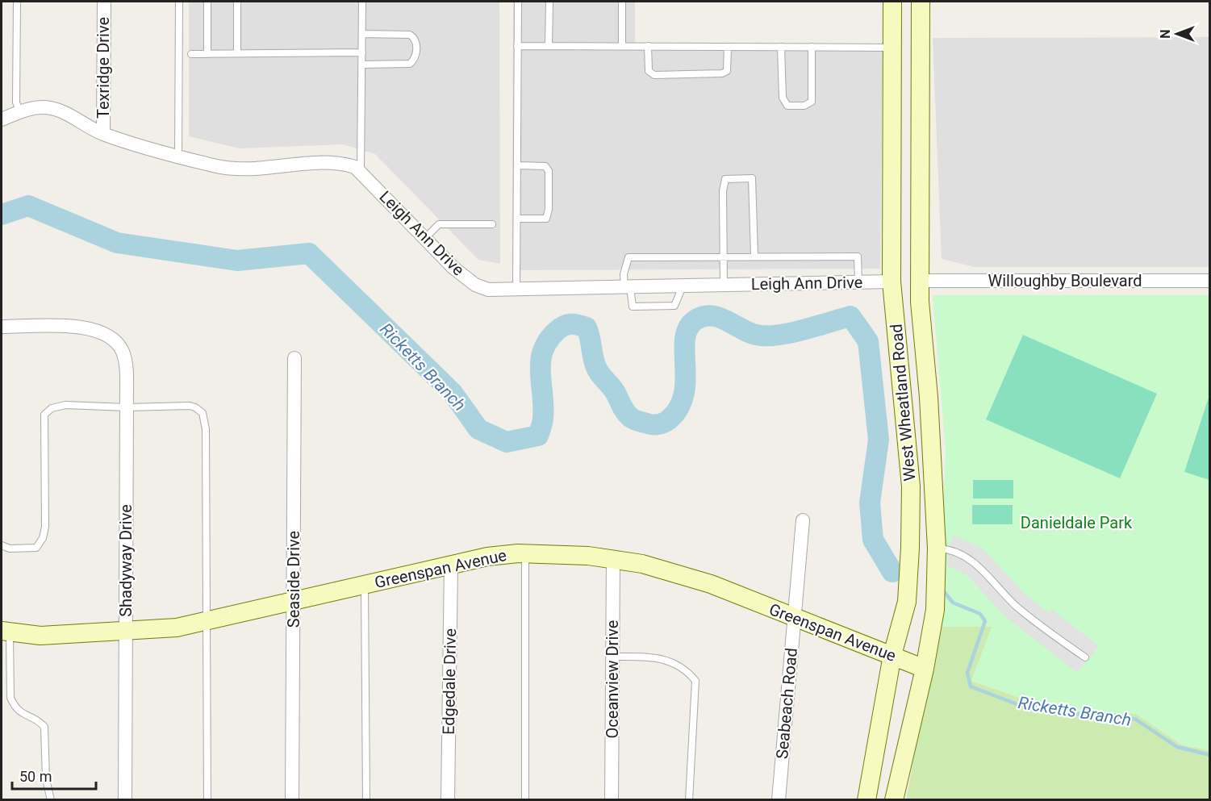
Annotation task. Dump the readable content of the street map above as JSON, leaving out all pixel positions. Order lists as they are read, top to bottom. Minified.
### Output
{"streets":{"main road":["West Wheatland Road","Greenspan Avenue"],"street":["Texridge Drive","Leigh Ann Drive","Willoughby Boulevard","Shadyway Drive","Seaside Drive","Oceanview Drive","Edgedale Drive","Seabeach Road"]},"crossings":[["Texridge Drive","Leigh Ann Drive"],["Leigh Ann Drive","West Wheatland Road"],["Willoughby Boulevard","West Wheatland Road"],["West Wheatland Road","Greenspan Avenue"],["Shadyway Drive","Greenspan Avenue"],["Greenspan Avenue","Seaside Drive"],["Greenspan Avenue","Oceanview Drive"],["Greenspan Avenue","Edgedale Drive"],["Greenspan Avenue","Seabeach Road"]],"water":["Ricketts Branch"],"parks":["Danieldale Park"],"scale_bar":"50 m","north":"left"}
